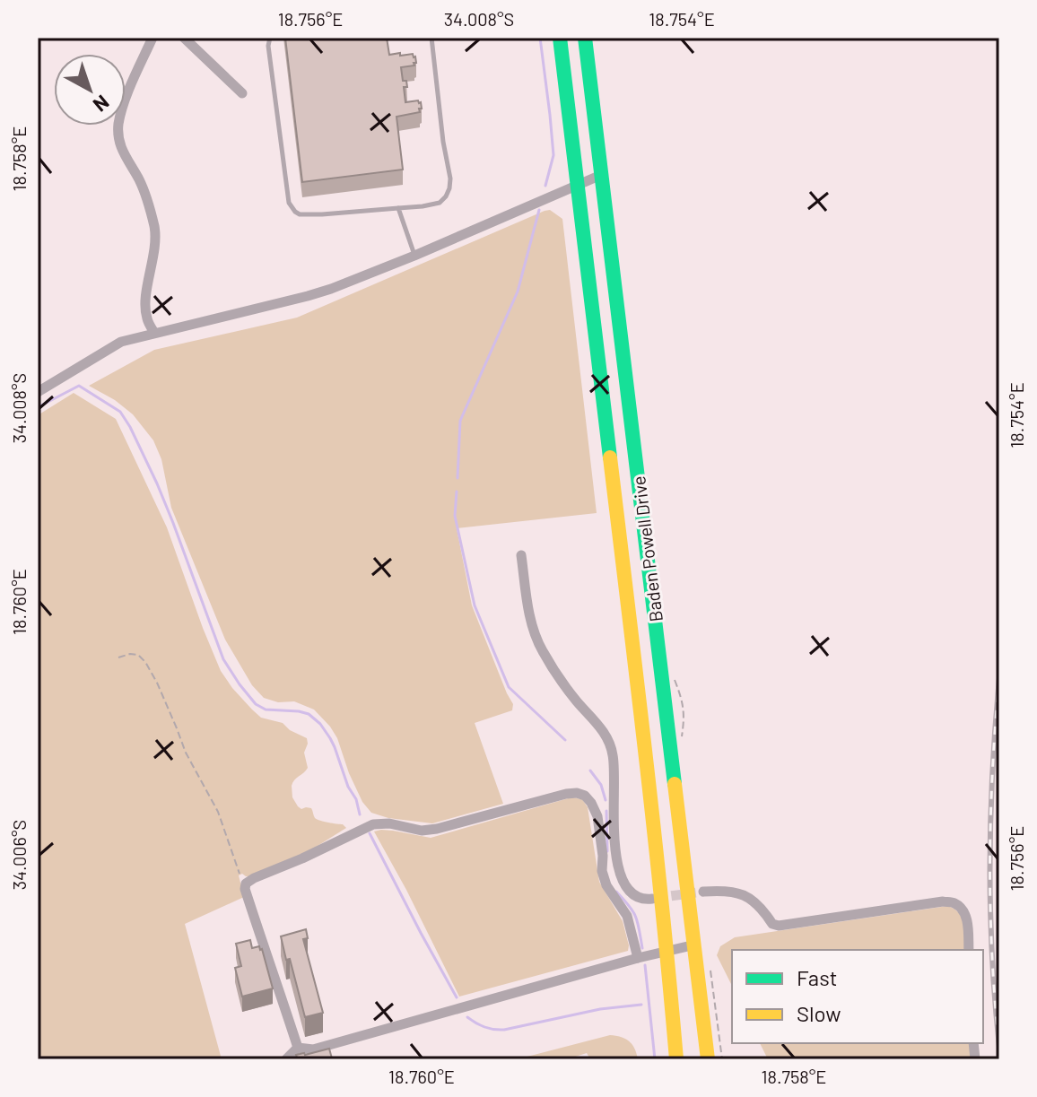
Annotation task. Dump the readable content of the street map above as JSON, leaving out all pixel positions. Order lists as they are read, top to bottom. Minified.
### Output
{"streets":{"main road":["Baden Powell Drive"]},"legend":["Fast","Slow"],"north":"bottom right","coordinates":["18.756°E","34.008°S","18.754°E","18.758°E","18.760°E","34.006°S"]}
